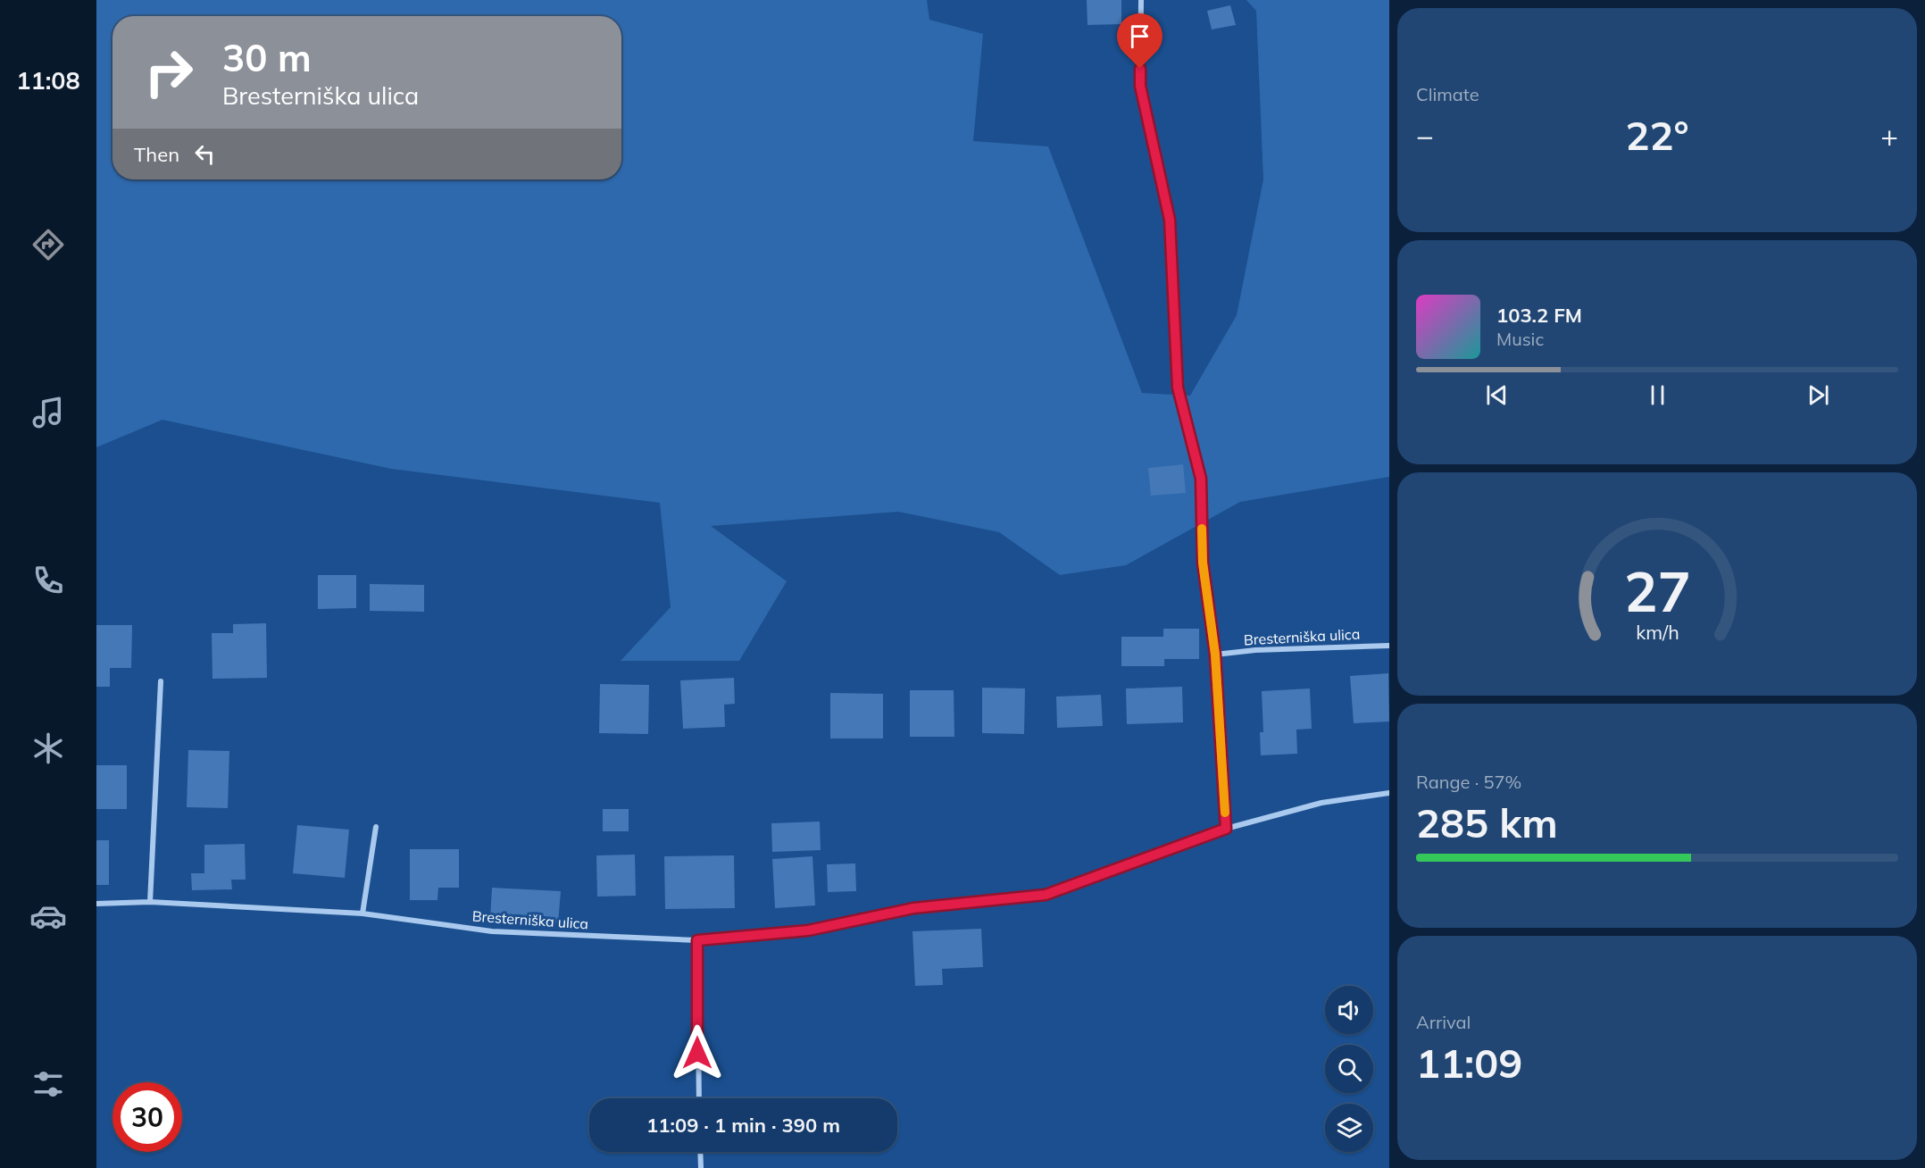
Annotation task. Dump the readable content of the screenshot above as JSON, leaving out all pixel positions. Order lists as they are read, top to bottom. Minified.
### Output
{"streets":{"street":["Bresterniška ulica"]},"page":{"tabs":"11:08","tile":["Climate",["Range · 57%","285 km"],["Arrival","11:09"]],"turn":["30 m","Bresterniška ulica"],"heat":["−","22°","+"],"then":"Then","song":["103.2 FM","Music"],"limit":"30","trip":"11:09 · 1 min · 390 m","gauge":["27","km/h"]}}
